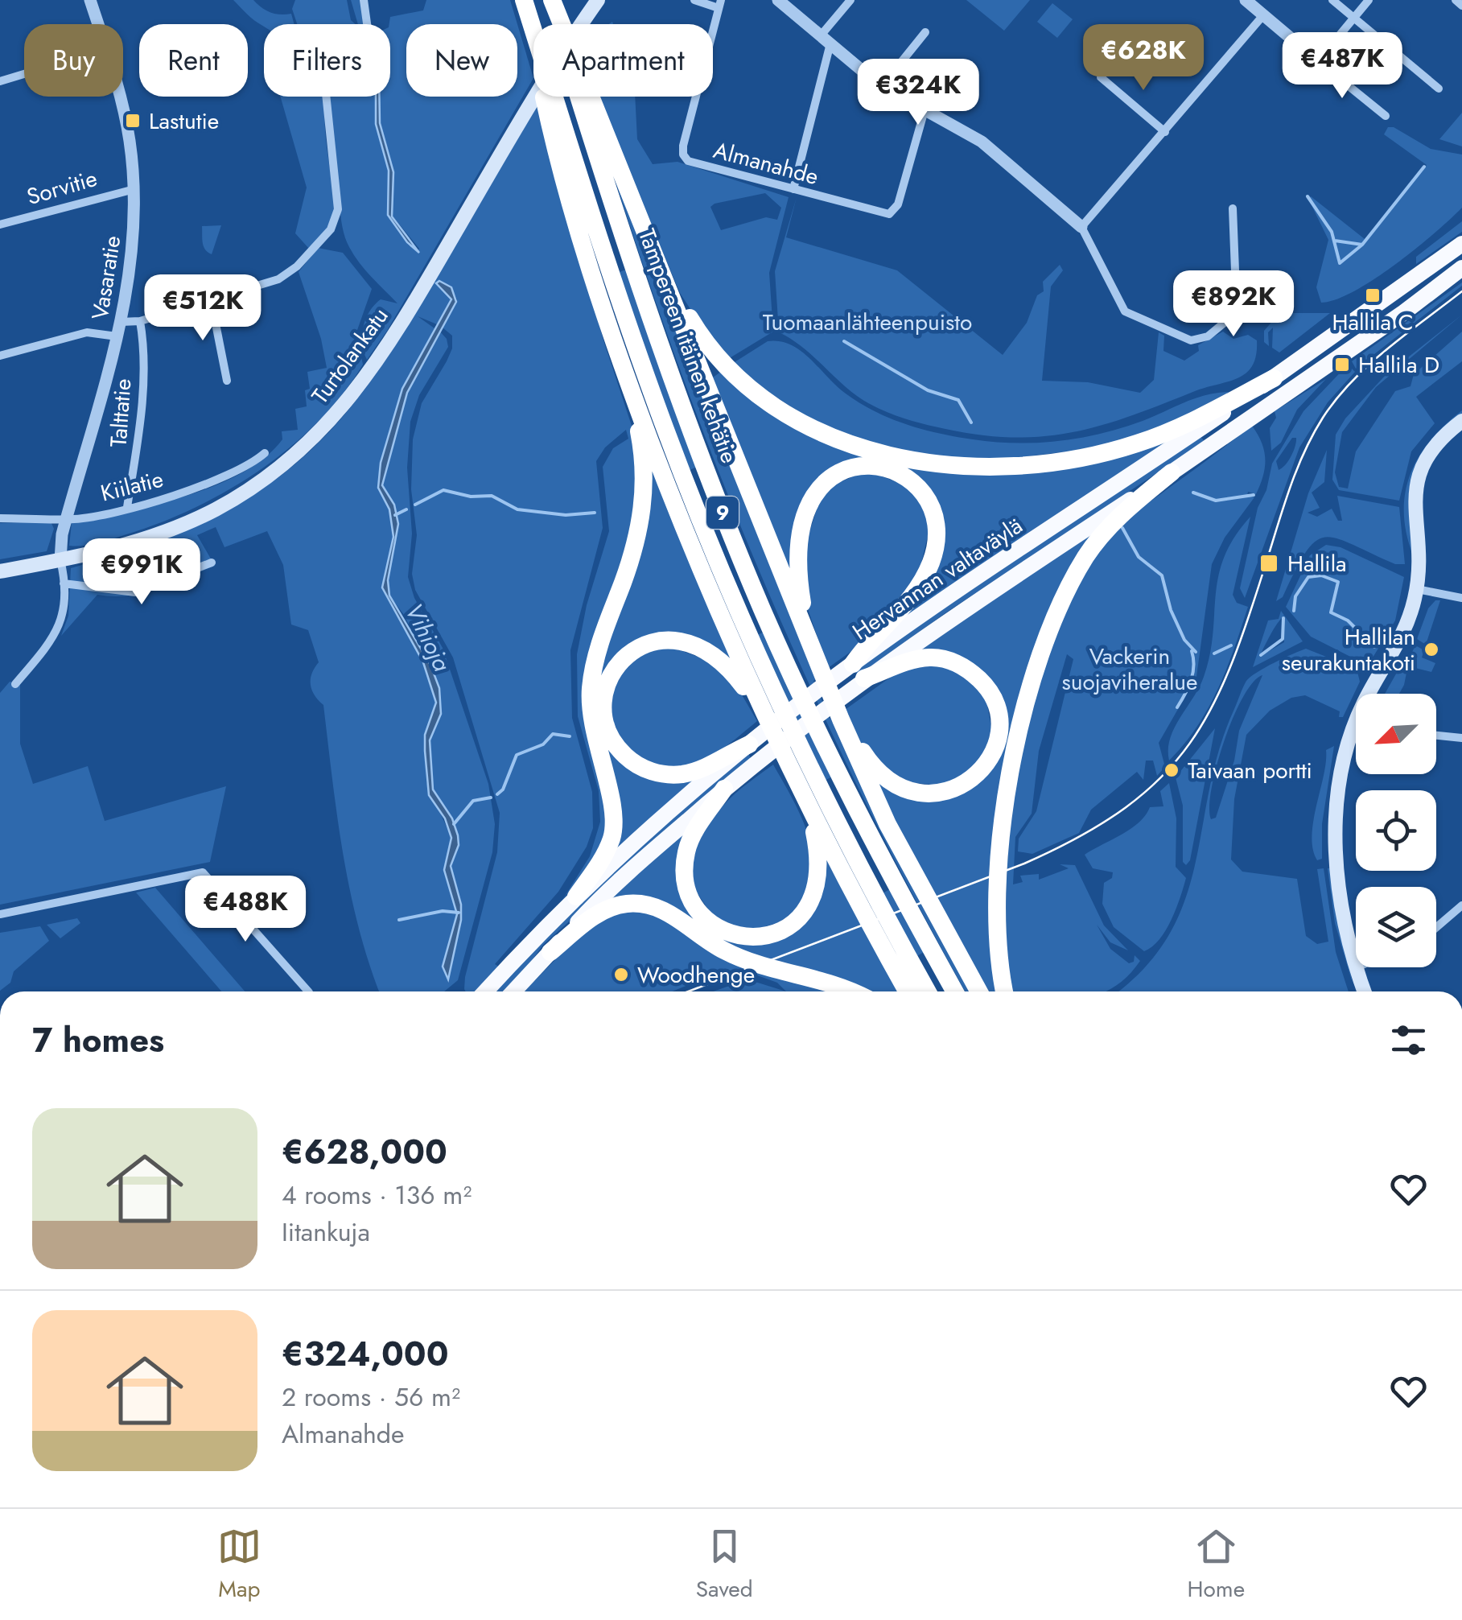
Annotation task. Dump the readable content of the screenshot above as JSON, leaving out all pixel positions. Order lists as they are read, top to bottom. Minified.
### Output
{"streets":{"highway":["Tampereen itäinen kehätie","9","Hervannan valtaväylä"],"main road":["Turtolankatu"],"street":["Almanahde","Sorvitie","Vasaratie","Talttatie","Kiilatie"]},"crossings":[["Sorvitie","Vasaratie"],["Vasaratie","Turtolankatu"],["Vasaratie","Kiilatie"],["Talttatie","Kiilatie"]],"water":["Vihioja"],"parks":["Tuomaanlähteenpuisto","Vackerin suojaviheralue"],"places":{"transit":["Lastutie","Hallila C","Hallila D","Hallila"],"other":["Hallilan seurakuntakoti","Taivaan portti","Woodhenge"]},"north":"bottom left","page":{"price":["€628K","€487K","€324K","€892K","€512K","€991K","€488K"],"chip":["Buy","Rent","Filters","New","Apartment"],"heading":"7 homes","list":[{"name":"€628,000","note":"4 rooms · 136 m² · Iitankuja"},{"name":"€324,000","note":"2 rooms · 56 m² · Almanahde"}],"tabs":["Map","Saved","Home"]}}
